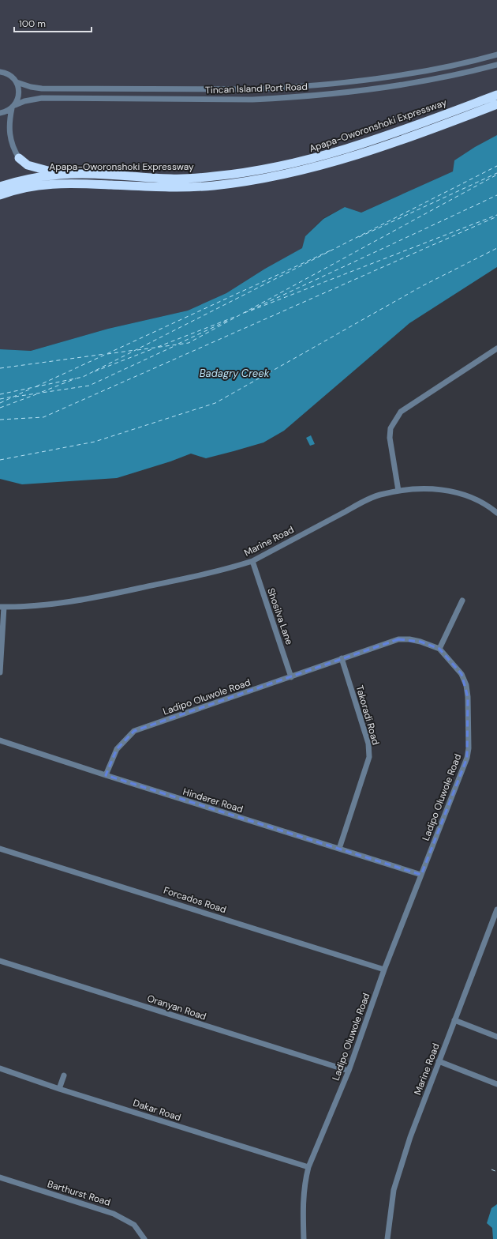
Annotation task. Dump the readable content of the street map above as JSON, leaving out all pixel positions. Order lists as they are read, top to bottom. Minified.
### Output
{"streets":{"highway":["Apapa-Oworonshoki Expressway"],"street":["Tincan Island Port Road","Marine Road","Shosilva Lane","Ladipo Oluwole Road","Takoradi Road","Hinderer Road","Forcados Road","Oranyan Road","Dakar Road","Barthurst Road"]},"crossings":[["Marine Road","Shosilva Lane"],["Shosilva Lane","Ladipo Oluwole Road"],["Ladipo Oluwole Road","Takoradi Road"],["Ladipo Oluwole Road","Hinderer Road"],["Ladipo Oluwole Road","Forcados Road"],["Ladipo Oluwole Road","Oranyan Road"],["Ladipo Oluwole Road","Dakar Road"],["Takoradi Road","Hinderer Road"]],"water":["Badagry Creek"],"scale_bar":"100 m"}
